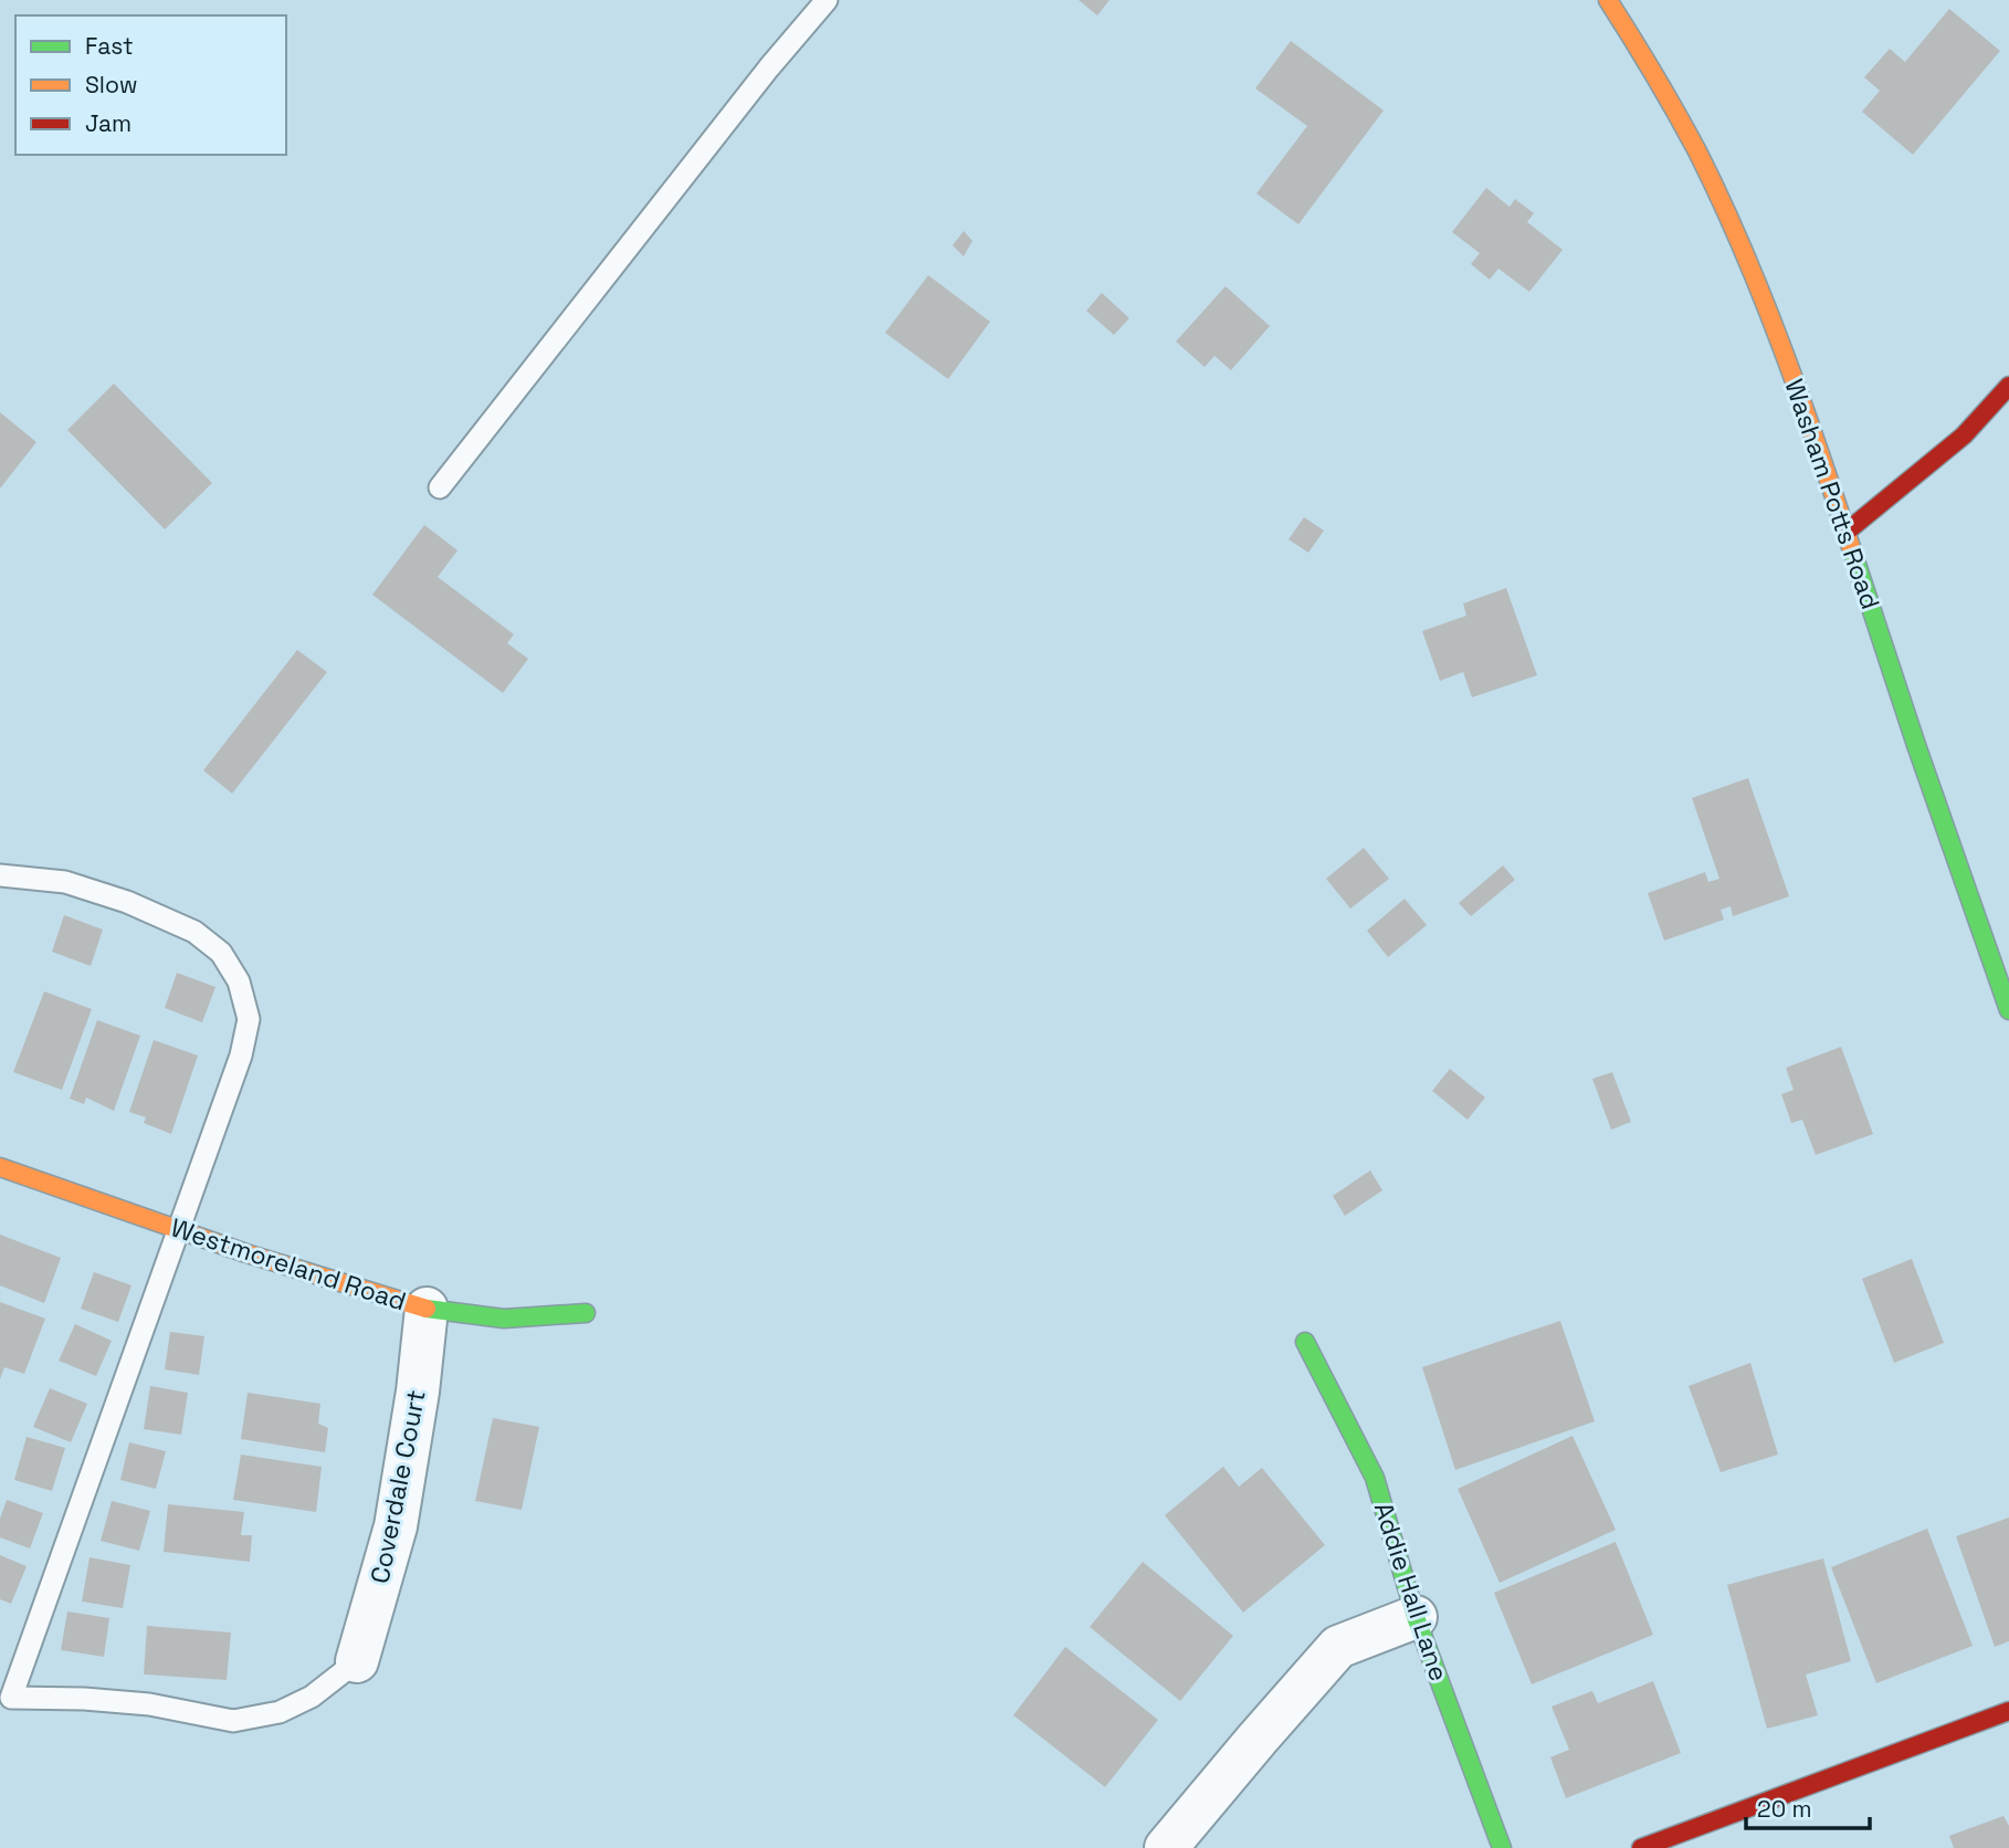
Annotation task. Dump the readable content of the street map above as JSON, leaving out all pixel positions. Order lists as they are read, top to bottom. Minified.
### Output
{"streets":{"street":["Washam Potts Road","Westmoreland Road","Coverdale Court","Addie Hall Lane"]},"crossings":[["Westmoreland Road","Coverdale Court"]],"legend":["Fast","Slow","Jam"],"scale_bar":"20 m"}
